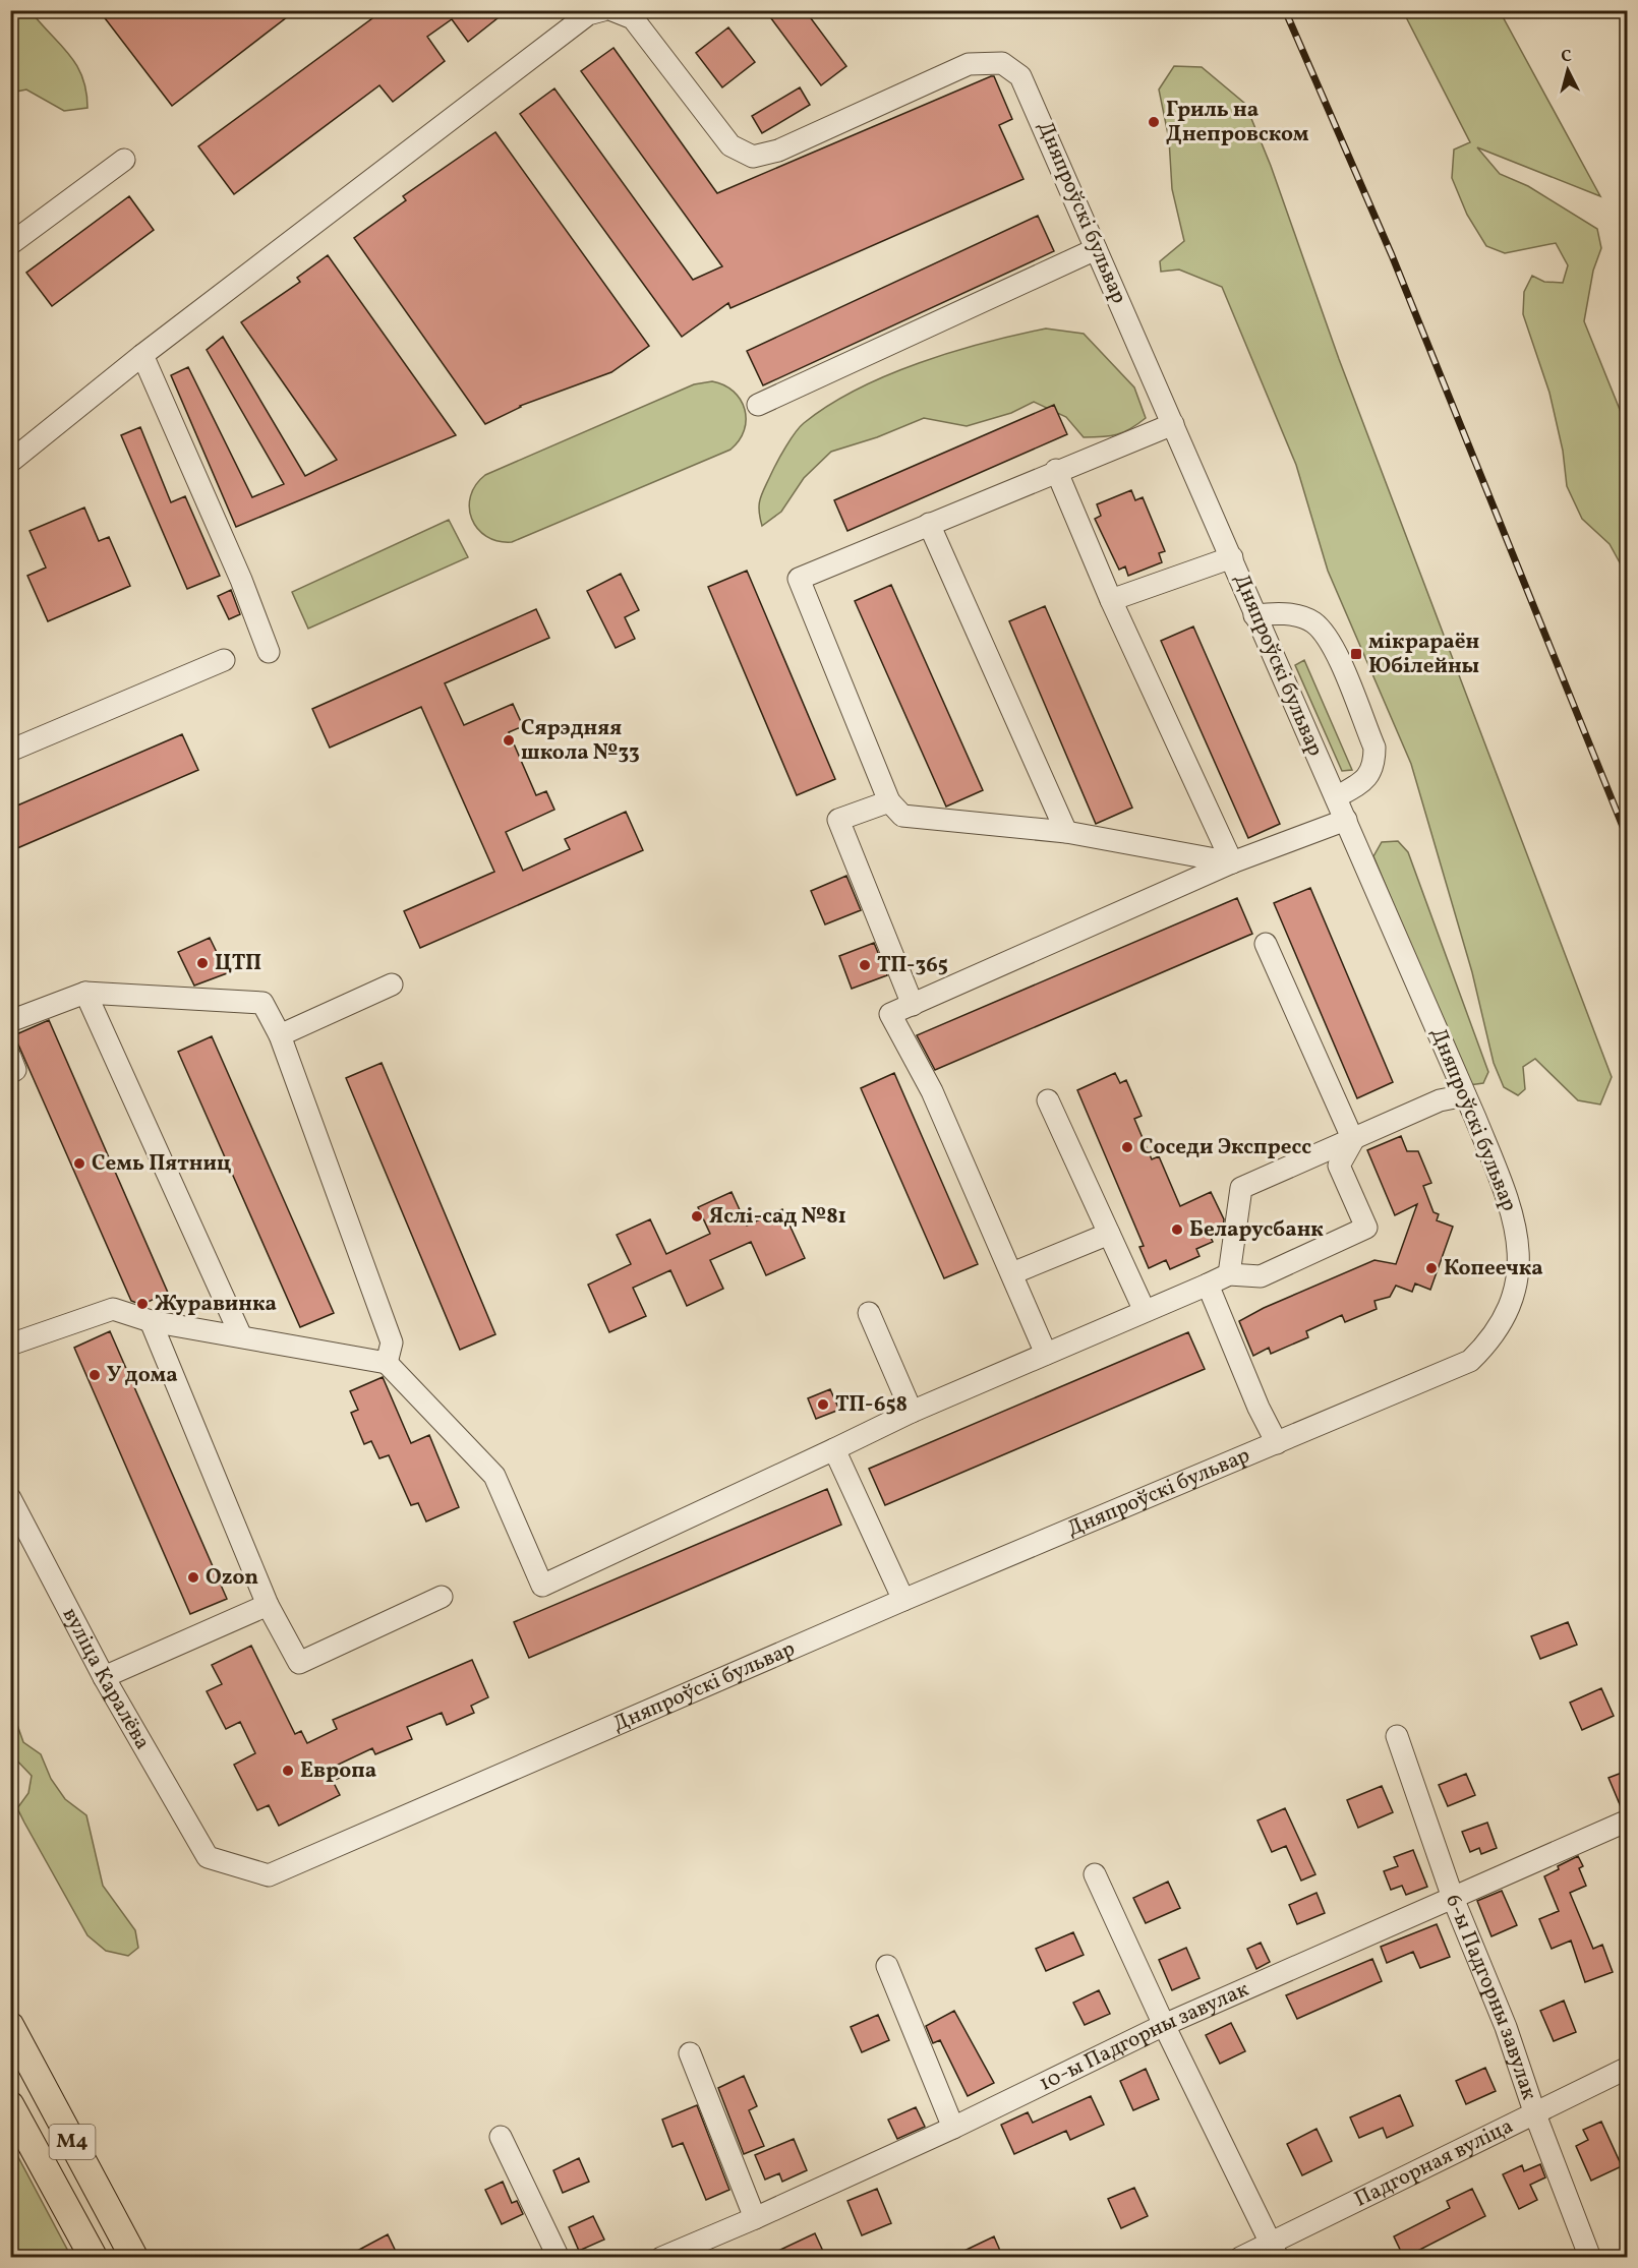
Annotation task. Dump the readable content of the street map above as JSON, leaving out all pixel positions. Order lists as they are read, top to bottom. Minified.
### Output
{"streets":{"main road":["М4"],"street":["Дняпроўскі бульвар","вуліца Каралёва","6-ы Падгорны завулак","10-ы Падгорны завулак","Падгорная вуліца"]},"crossings":[["Дняпроўскі бульвар","вуліца Каралёва"],["6-ы Падгорны завулак","10-ы Падгорны завулак"],["6-ы Падгорны завулак","Падгорная вуліца"]],"places":{"other":["Гриль на Днепровском","Сярэдняя школа №33","ЦТП","ТП-365","Соседи Экспресс","Семь Пятниц","Яслі-сад №81","Беларусбанк","Копеечка","Журавинка","У дома","ТП-658","Ozon","Европа"],"transit":["мікрараён Юбілейны"]},"north":"top"}
